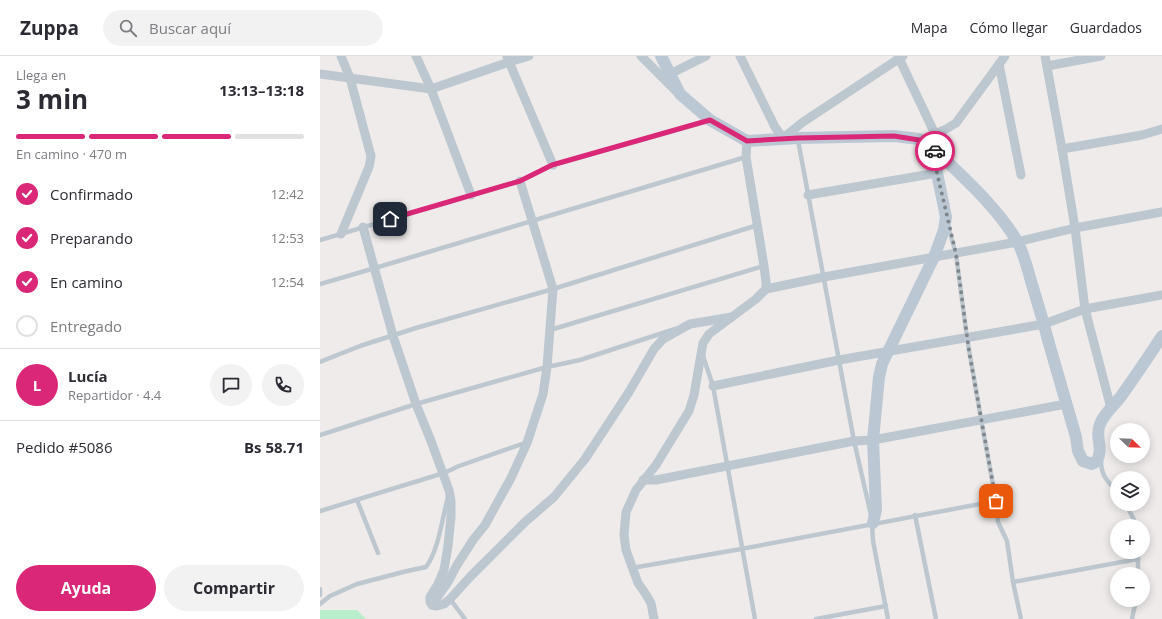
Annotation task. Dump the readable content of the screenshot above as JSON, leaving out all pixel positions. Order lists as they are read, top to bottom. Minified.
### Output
{"north":"bottom right","page":{"header":"Zuppa","search":"Buscar aquí","nav":["Mapa","Cómo llegar","Guardados"],"heading":["3 min","Llega en","13:13–13:18"],"panel":["Lucía","Repartidor · 4.4","Pedido #5086","Bs 58.71"],"bar":"En camino · 470 m","list":[["Confirmado","12:42"],["Preparando","12:53"],["En camino","12:54"],"Entregado"],"round":"L","map_buttons":["+","−"],"buttons":["Ayuda","Compartir"]}}
